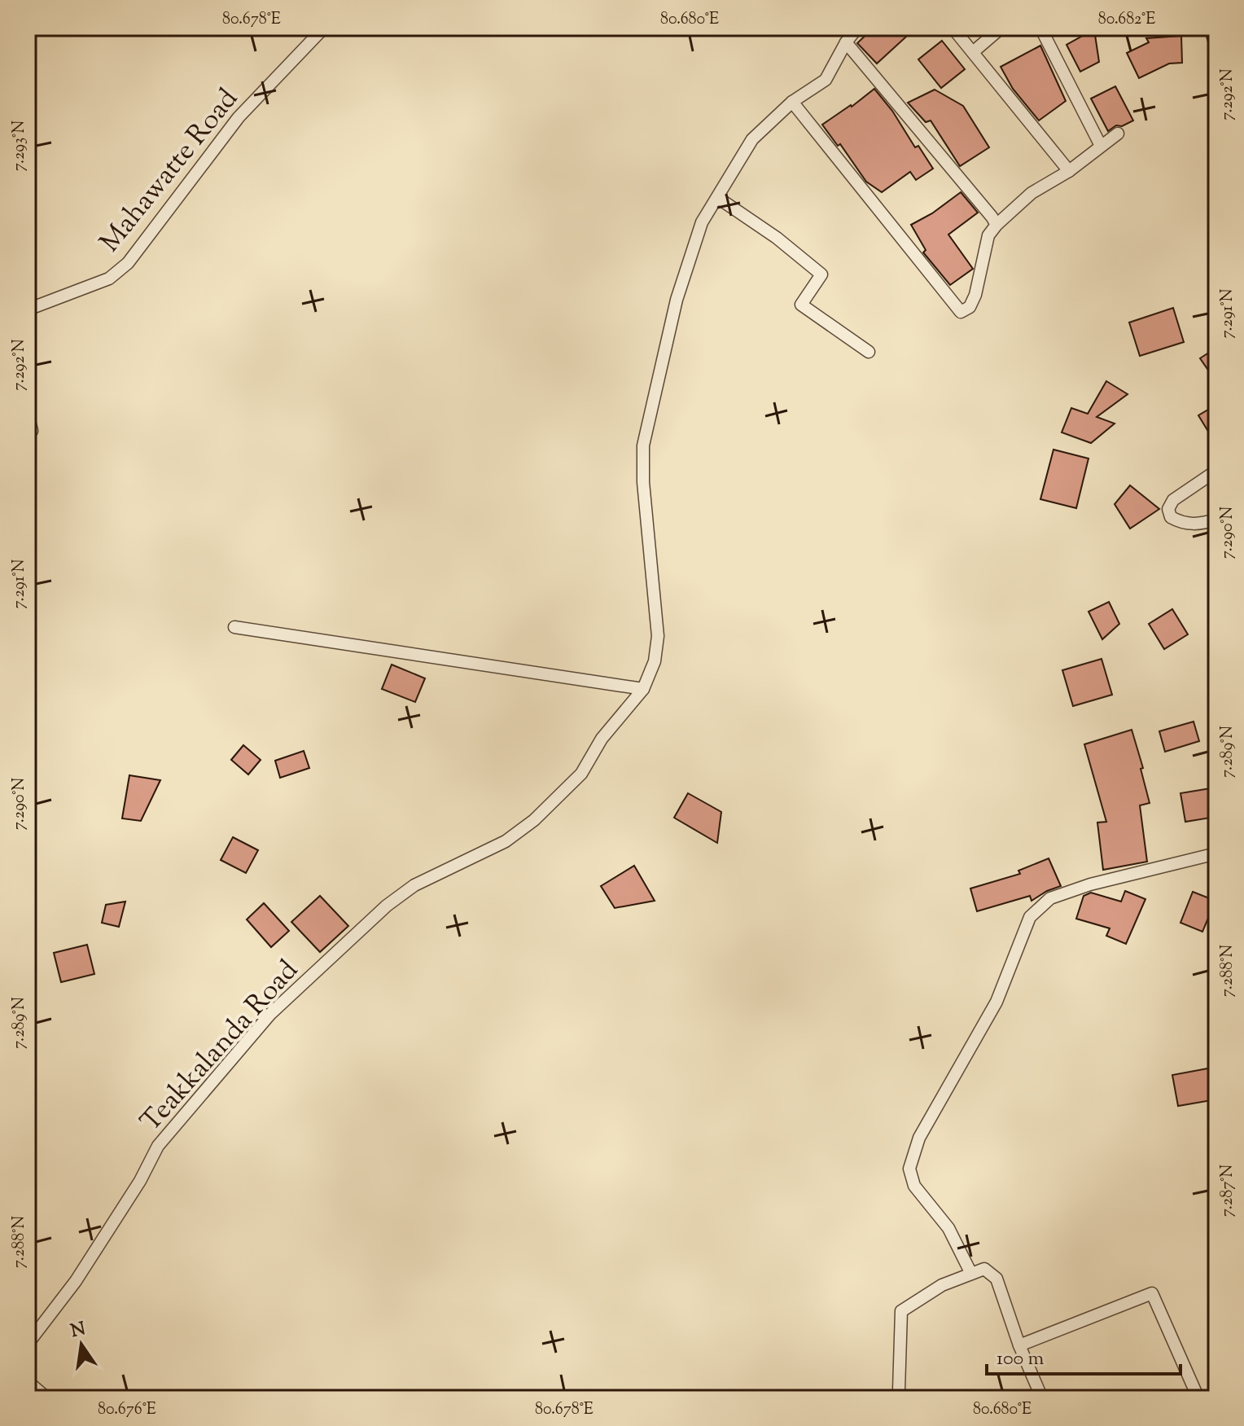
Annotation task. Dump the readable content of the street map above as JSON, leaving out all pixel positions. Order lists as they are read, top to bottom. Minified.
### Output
{"streets":{"street":["Mahawatte Road","Teakkalanda Road"]},"scale_bar":"100 m","north":"top","coordinates":["80.678°E","80.680°E","80.682°E","7.292°N","7.293°N","7.291°N","7.290°N","7.289°N","7.288°N","7.287°N","80.676°E"]}
